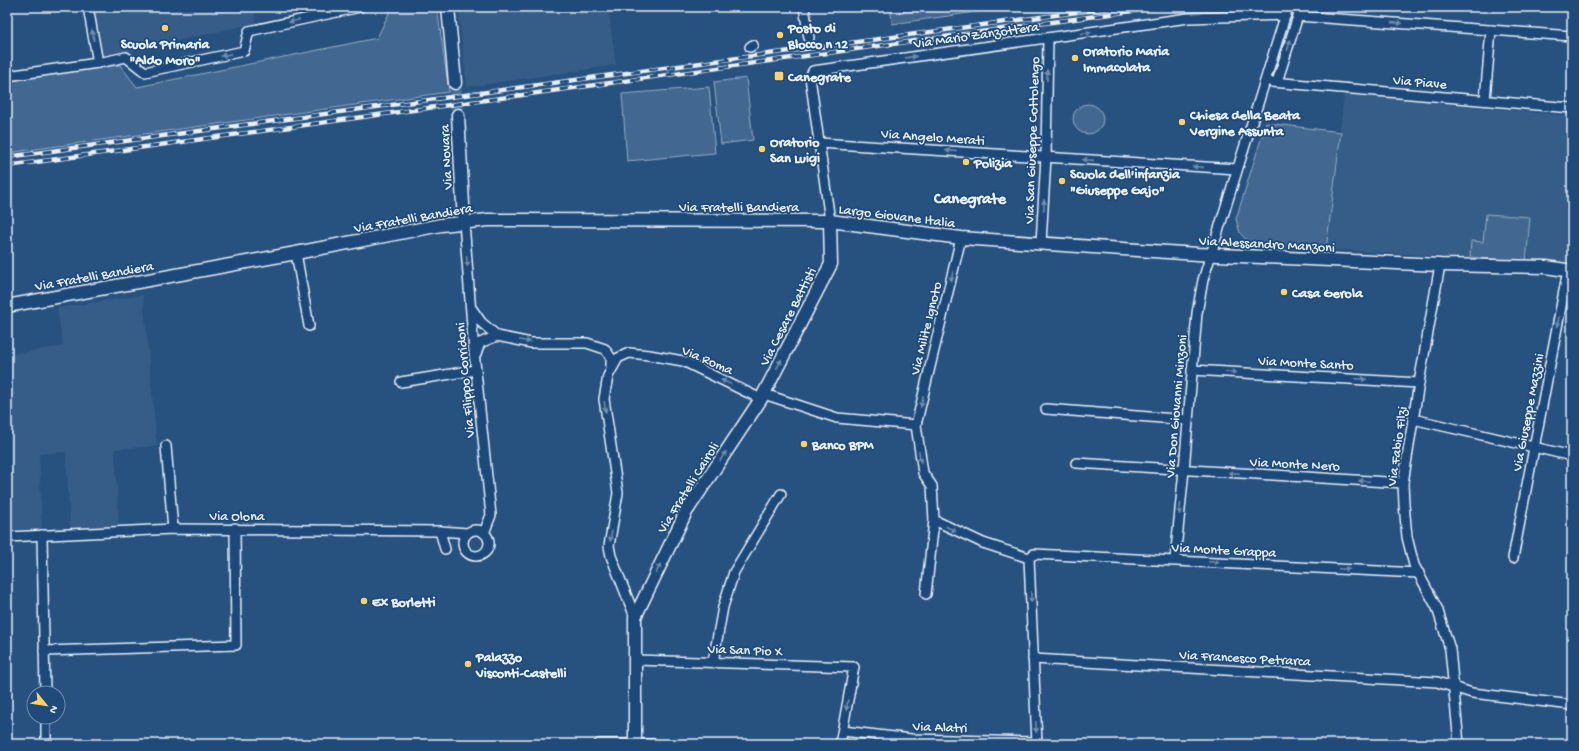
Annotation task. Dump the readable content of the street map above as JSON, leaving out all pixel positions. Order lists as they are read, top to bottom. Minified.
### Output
{"streets":{"street":["Via Mario Zanzottera","Via Piave","Via Angelo Merati","Via San Giuseppe Cottolengo","Via Novara","Via Fratelli Bandiera","Largo Giovane Italia","Via Alessandro Manzoni","Via Cesare Battisti","Via Milite Ignoto","Via Roma","Via Monte Santo","Via Filippo Corridoni","Via Don Giovanni Minzoni","Via Giuseppe Mazzini","Via Fabio Filzi","Via Monte Nero","Via Fratelli Cairoli","Via Olona","Via Monte Grappa","Via San Pio X","Via Francesco Petrarca","Via Alatri"]},"crossings":[["Via Mario Zanzottera","Via Angelo Merati"],["Via Mario Zanzottera","Via San Giuseppe Cottolengo"],["Via Mario Zanzottera","Via Don Giovanni Minzoni"],["Via Piave","Via Don Giovanni Minzoni"],["Via Angelo Merati","Via San Giuseppe Cottolengo"],["Via Angelo Merati","Via Don Giovanni Minzoni"],["Via San Giuseppe Cottolengo","Via Alessandro Manzoni"],["Via Novara","Via Fratelli Bandiera"],["Via Novara","Via Filippo Corridoni"],["Via Fratelli Bandiera","Largo Giovane Italia"],["Via Fratelli Bandiera","Via Cesare Battisti"],["Via Fratelli Bandiera","Via Filippo Corridoni"],["Largo Giovane Italia","Via Alessandro Manzoni"],["Largo Giovane Italia","Via Cesare Battisti"],["Largo Giovane Italia","Via Milite Ignoto"],["Via Alessandro Manzoni","Via Milite Ignoto"],["Via Alessandro Manzoni","Via Don Giovanni Minzoni"],["Via Alessandro Manzoni","Via Giuseppe Mazzini"],["Via Alessandro Manzoni","Via Fabio Filzi"],["Via Cesare Battisti","Via Roma"],["Via Cesare Battisti","Via Fratelli Cairoli"],["Via Milite Ignoto","Via Roma"],["Via Roma","Via Fratelli Cairoli"],["Via Monte Santo","Via Don Giovanni Minzoni"],["Via Monte Santo","Via Fabio Filzi"],["Via Filippo Corridoni","Via Olona"],["Via Don Giovanni Minzoni","Via Monte Nero"],["Via Don Giovanni Minzoni","Via Monte Grappa"],["Via Fabio Filzi","Via Monte Nero"],["Via Fabio Filzi","Via Monte Grappa"],["Via Fabio Filzi","Via Francesco Petrarca"],["Via Fratelli Cairoli","Via San Pio X"],["Via San Pio X","Via Alatri"]],"one_way":["Via Mario Zanzottera","Via Angelo Merati","Via San Giuseppe Cottolengo","Via Cesare Battisti","Via Milite Ignoto","Via Roma","Via Monte Santo","Via Giuseppe Mazzini","Via Monte Nero","Via Monte Grappa"],"districts":["Canegrate"],"places":{"other":["Scuola Primaria \"Aldo Moro\"","Posto di Blocco n 12","Oratorio Maria Immacolata","Chiesa della Beata Vergine Assunta","Oratorio San Luigi","Polizia","Scuola dell'infanzia \"Giuseppe Gajo\"","Casa Gerola","Banco BPM","Ex Borletti","Palazzo Visconti-Castelli"],"transit":["Canegrate"]},"north":"bottom right"}
